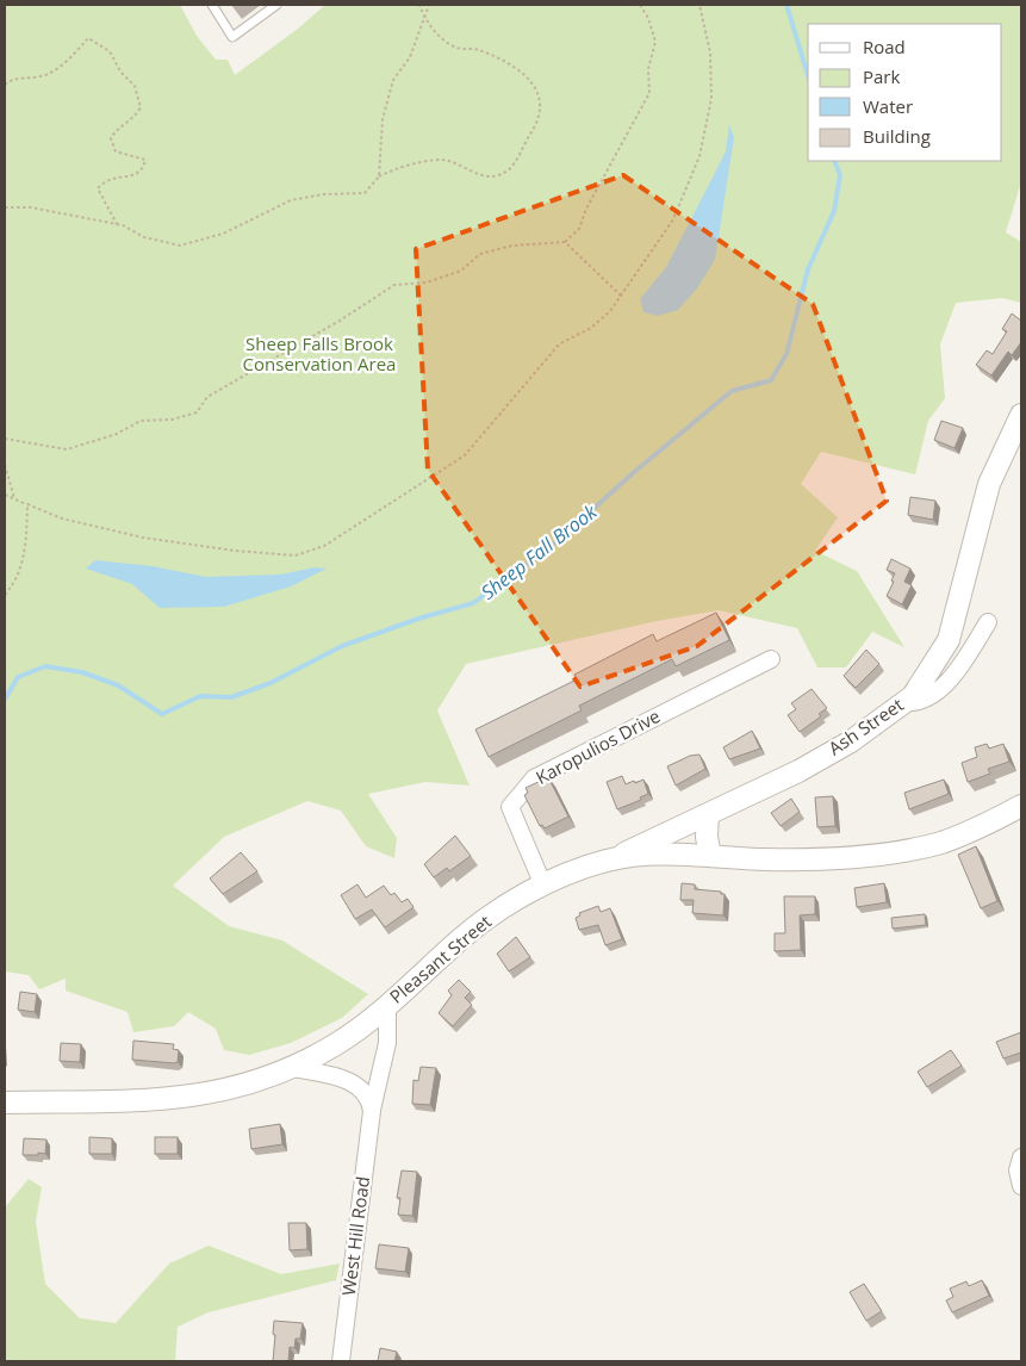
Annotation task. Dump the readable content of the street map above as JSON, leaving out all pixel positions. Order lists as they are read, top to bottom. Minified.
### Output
{"streets":{"street":["Ash Street","Karopulios Drive","Pleasant Street","West Hill Road"]},"crossings":[["Ash Street","Pleasant Street"],["Karopulios Drive","Pleasant Street"],["Pleasant Street","West Hill Road"]],"water":["Sheep Fall Brook"],"parks":["Sheep Falls Brook Conservation Area"],"legend":["Road","Park","Water","Building"]}
